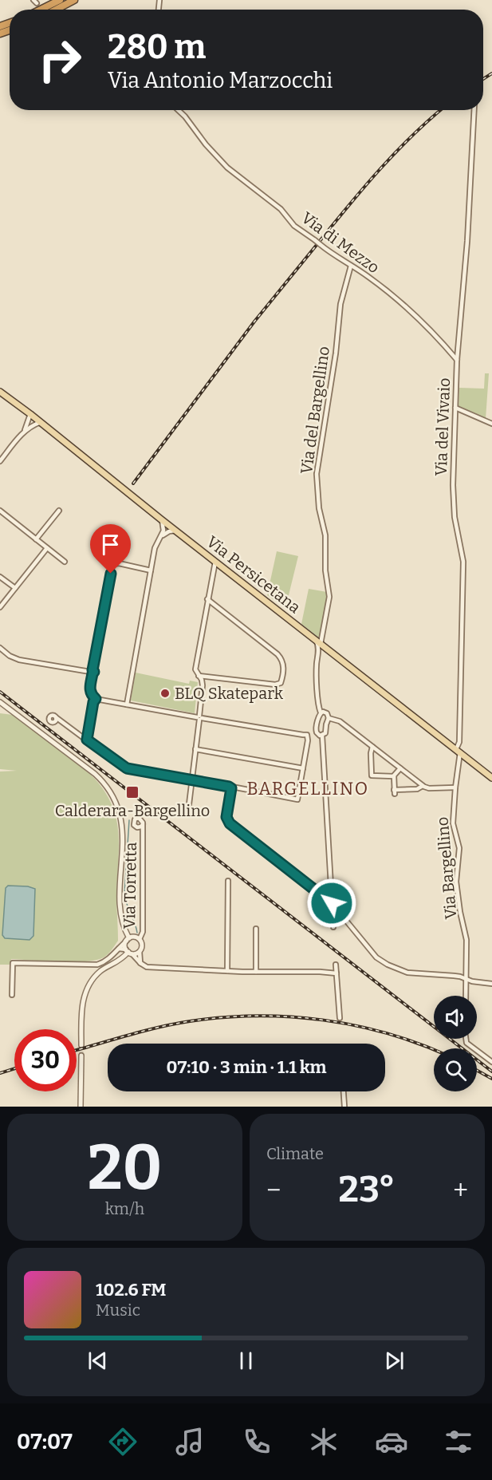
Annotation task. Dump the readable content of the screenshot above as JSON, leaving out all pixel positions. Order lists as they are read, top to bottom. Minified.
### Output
{"streets":{"main road":["Via Persicetana"],"street":["Via di Mezzo","Via del Bargellino","Via del Vivaio","Via Bargellino","Via Torretta"]},"crossings":[["Via di Mezzo","Via del Bargellino"],["Via di Mezzo","Via del Vivaio"],["Via del Bargellino","Via Persicetana"],["Via del Vivaio","Via Persicetana"],["Via del Vivaio","Via Bargellino"]],"districts":["BARGELLINO"],"places":{"other":["BLQ Skatepark"],"transit":["Calderara-Bargellino"]},"page":{"turn":["280 m","Via Antonio Marzocchi"],"limit":"30","trip":"07:10 · 3 min · 1.1 km","tile":[["20","km/h"],"Climate"],"heat":["−","23°","+"],"song":["102.6 FM","Music"],"tabs":"07:07"}}
